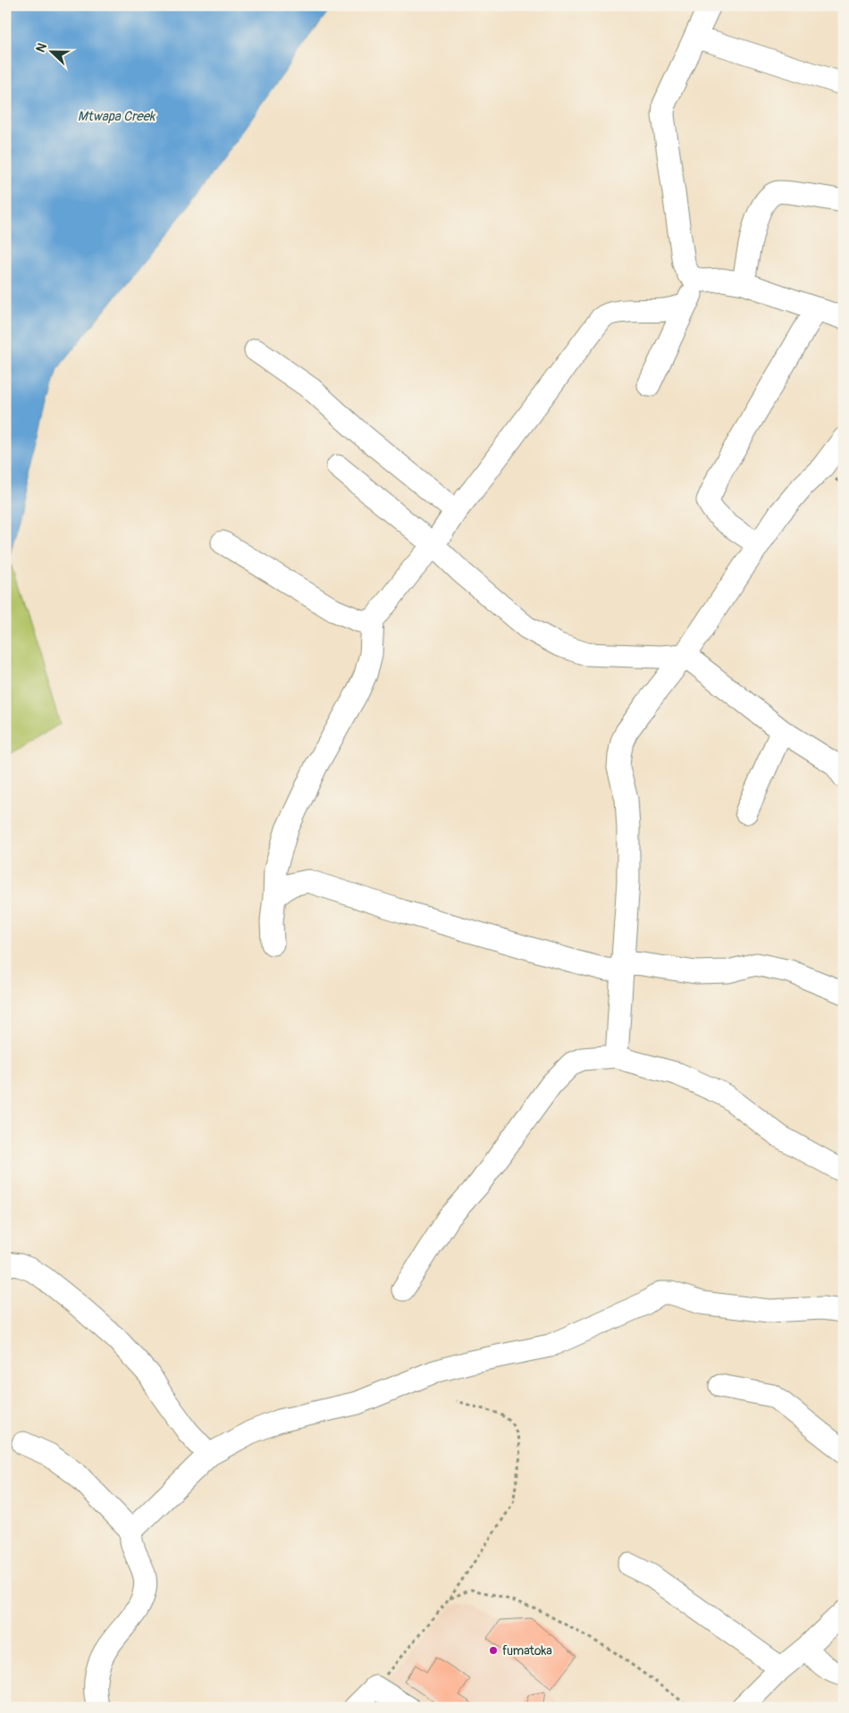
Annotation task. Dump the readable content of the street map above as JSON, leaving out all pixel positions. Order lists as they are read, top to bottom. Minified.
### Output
{"water":["Mtwapa Creek"],"places":["fumatoka"],"north":"left"}
